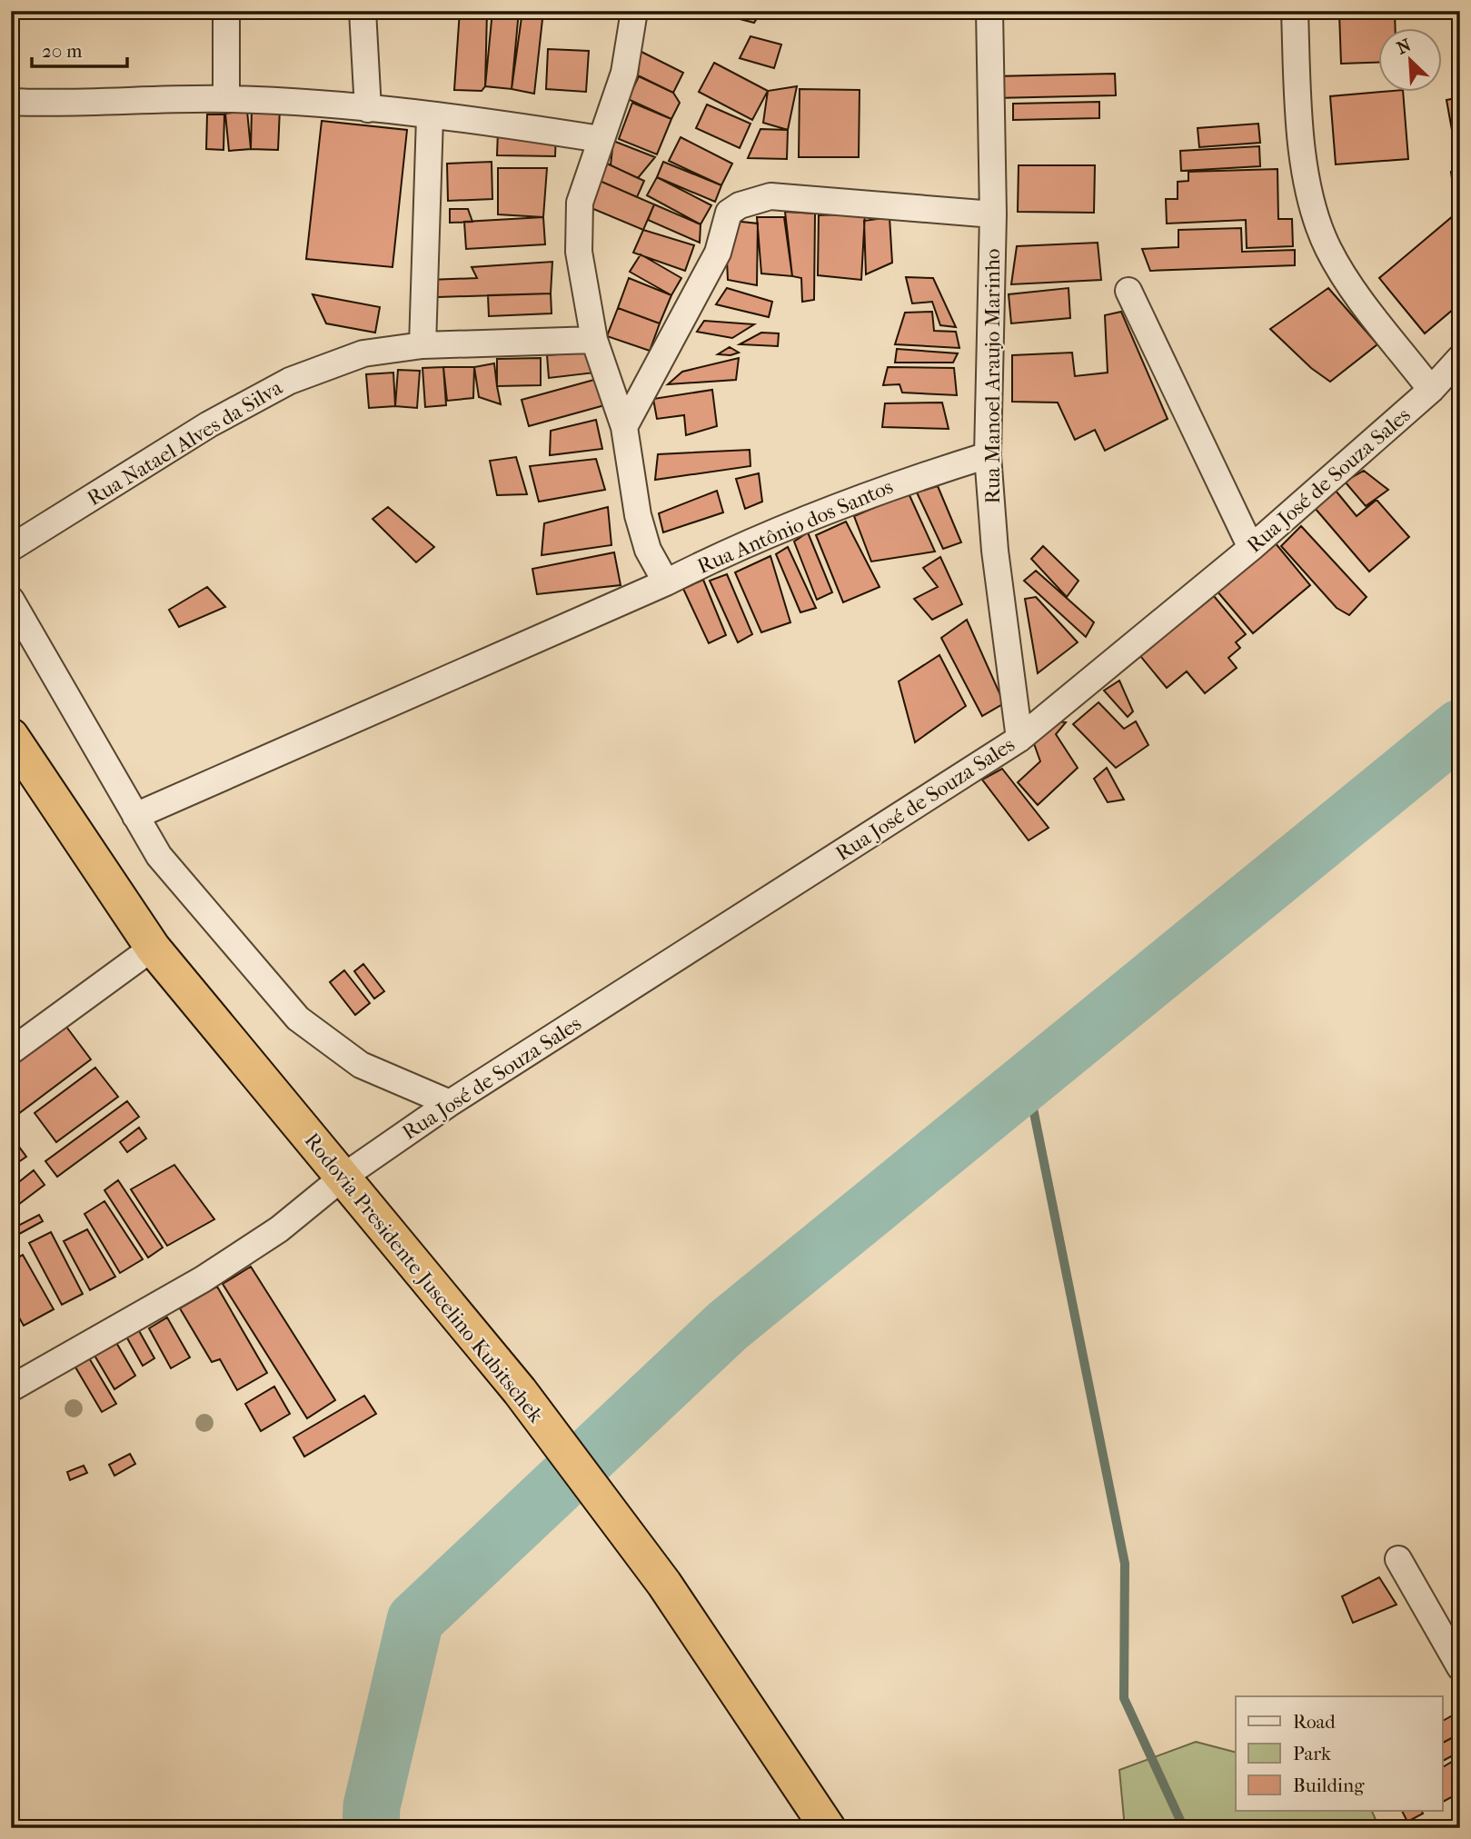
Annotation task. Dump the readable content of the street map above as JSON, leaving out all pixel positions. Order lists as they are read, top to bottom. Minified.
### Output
{"streets":{"highway":["Rodovia Presidente Juscelino Kubitschek"],"street":["Rua Manoel Araujo Marinho","Rua Natael Alves da Silva","Rua José de Souza Sales","Rua Antônio dos Santos"]},"crossings":[["Rua Manoel Araujo Marinho","Rua José de Souza Sales"],["Rua Manoel Araujo Marinho","Rua Antônio dos Santos"],["Rua José de Souza Sales","Rodovia Presidente Juscelino Kubitschek"]],"legend":["Road","Park","Building"],"scale_bar":"20 m","north":"top left"}
